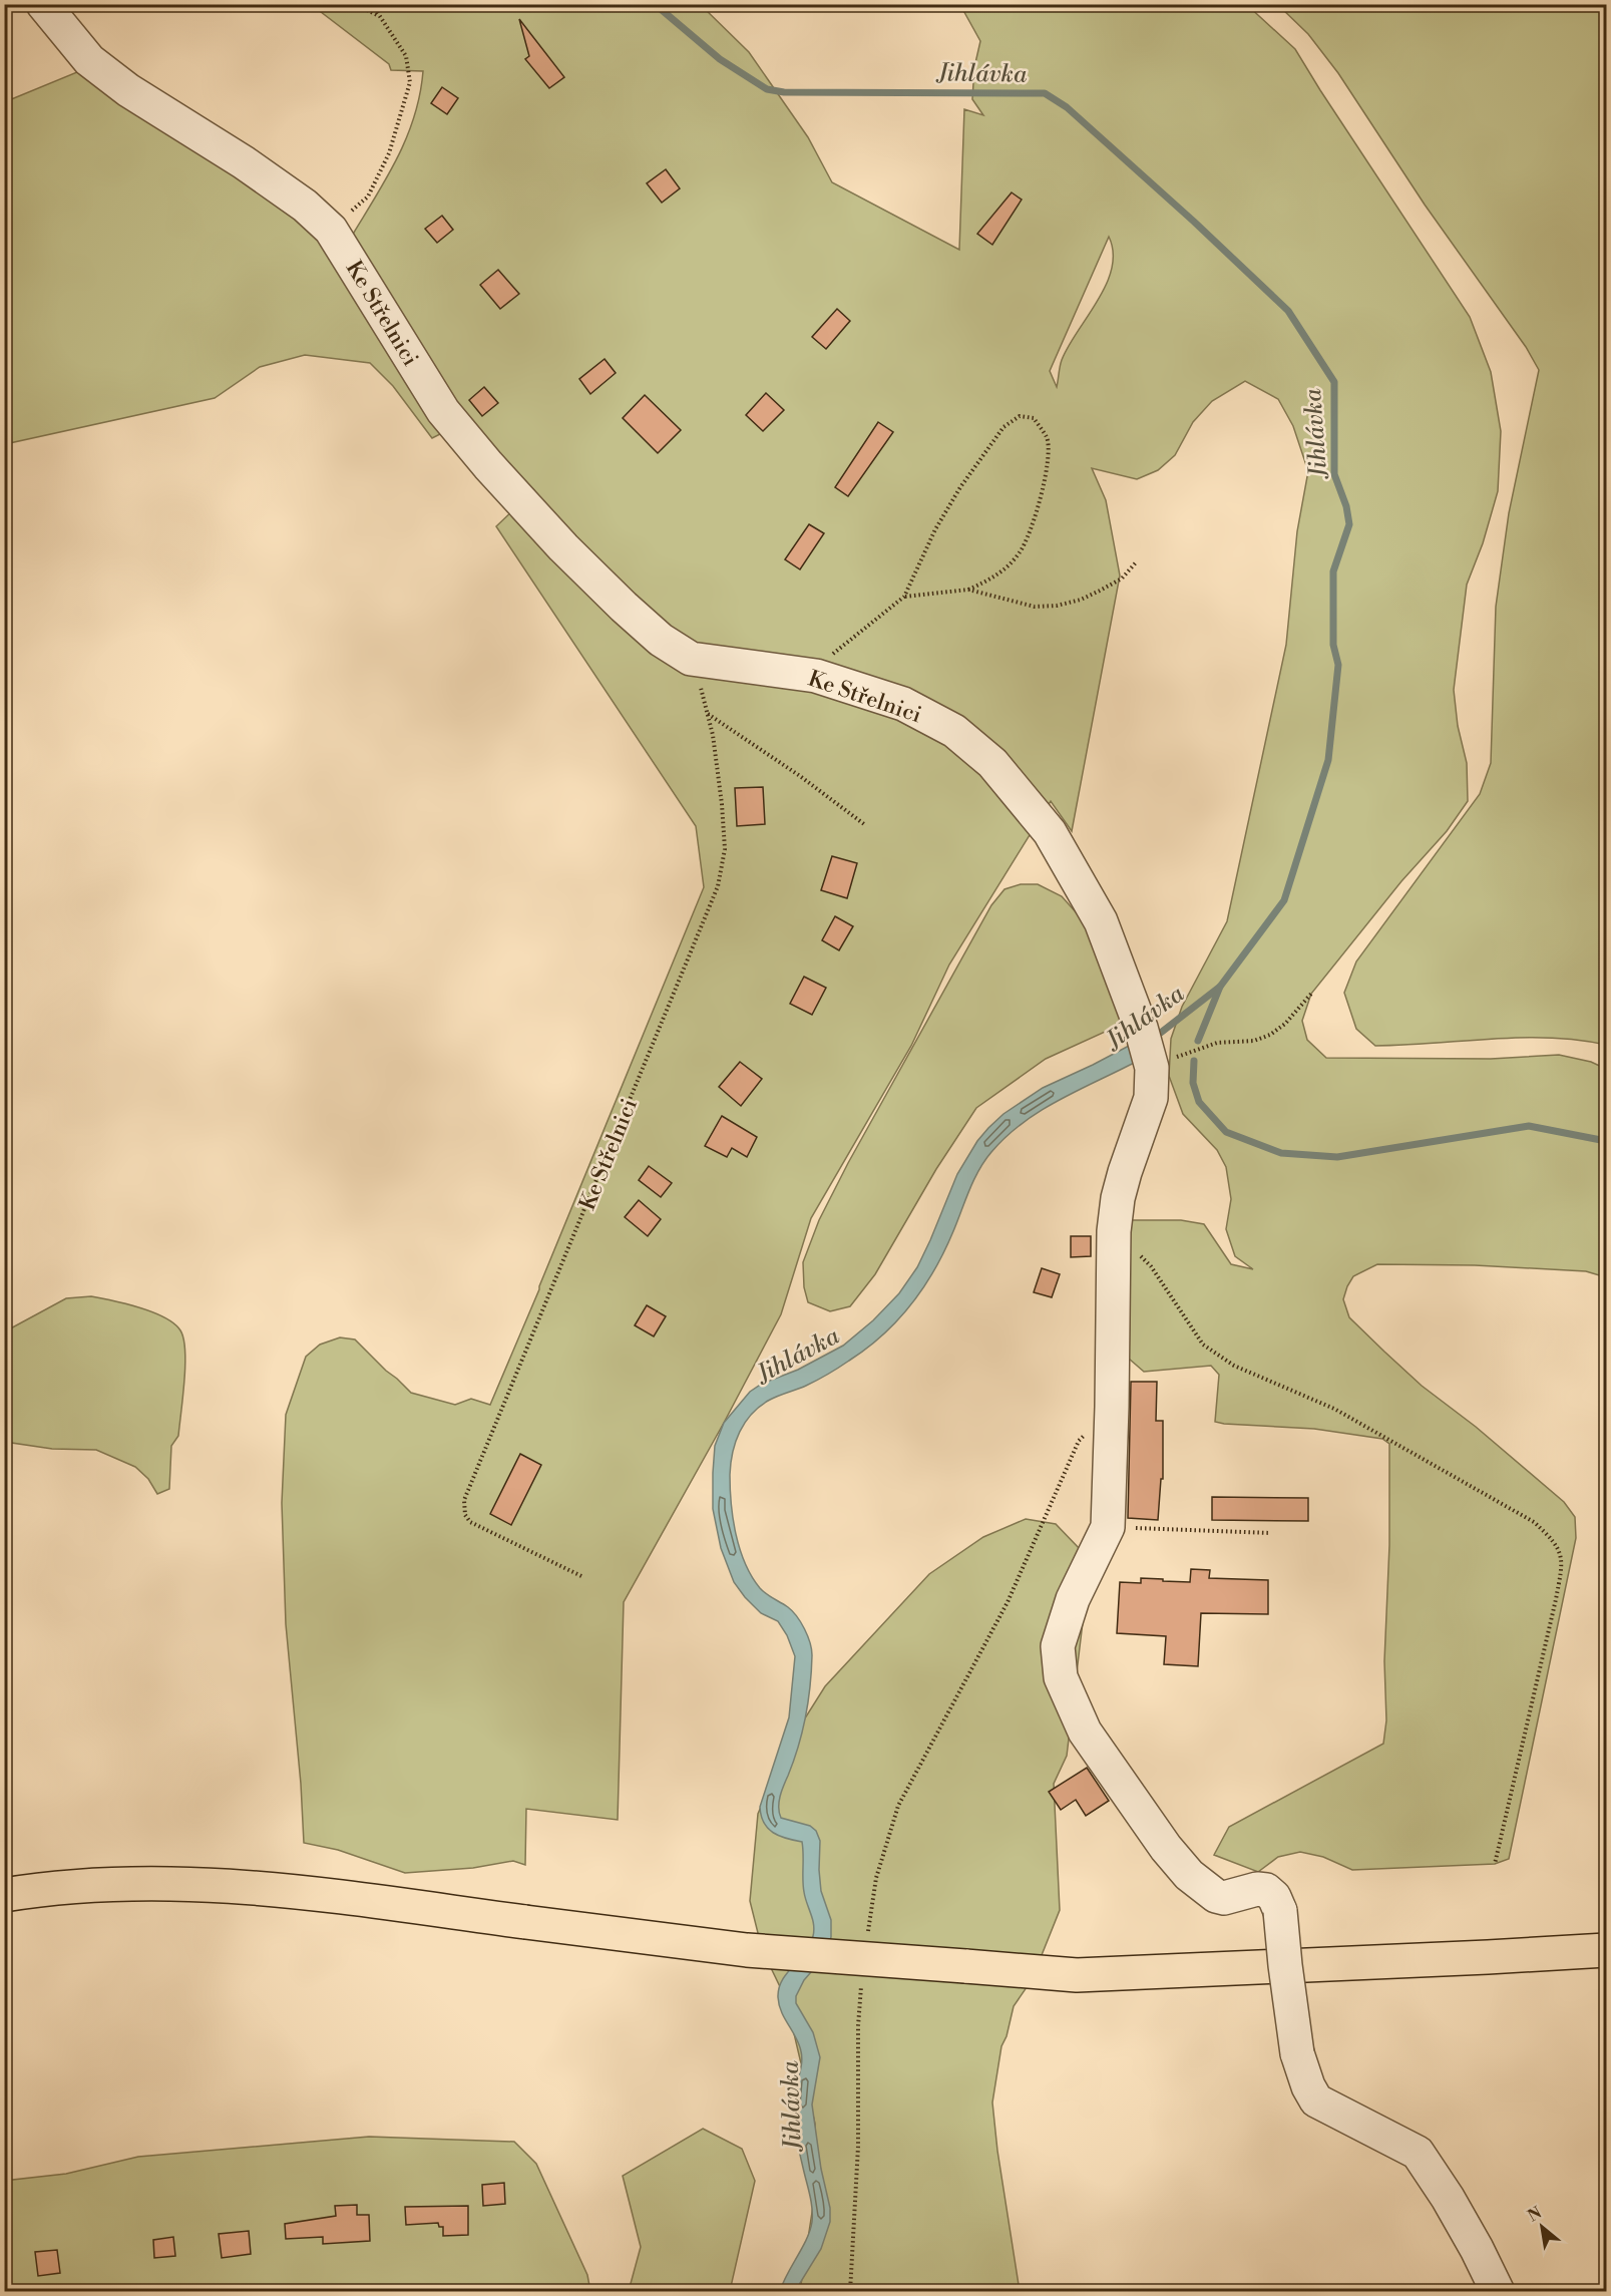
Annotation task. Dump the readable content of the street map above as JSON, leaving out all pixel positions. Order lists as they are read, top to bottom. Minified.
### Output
{"streets":{"lane":["Ke Střelnici"]},"water":["Jihlávka"],"north":"top left"}
